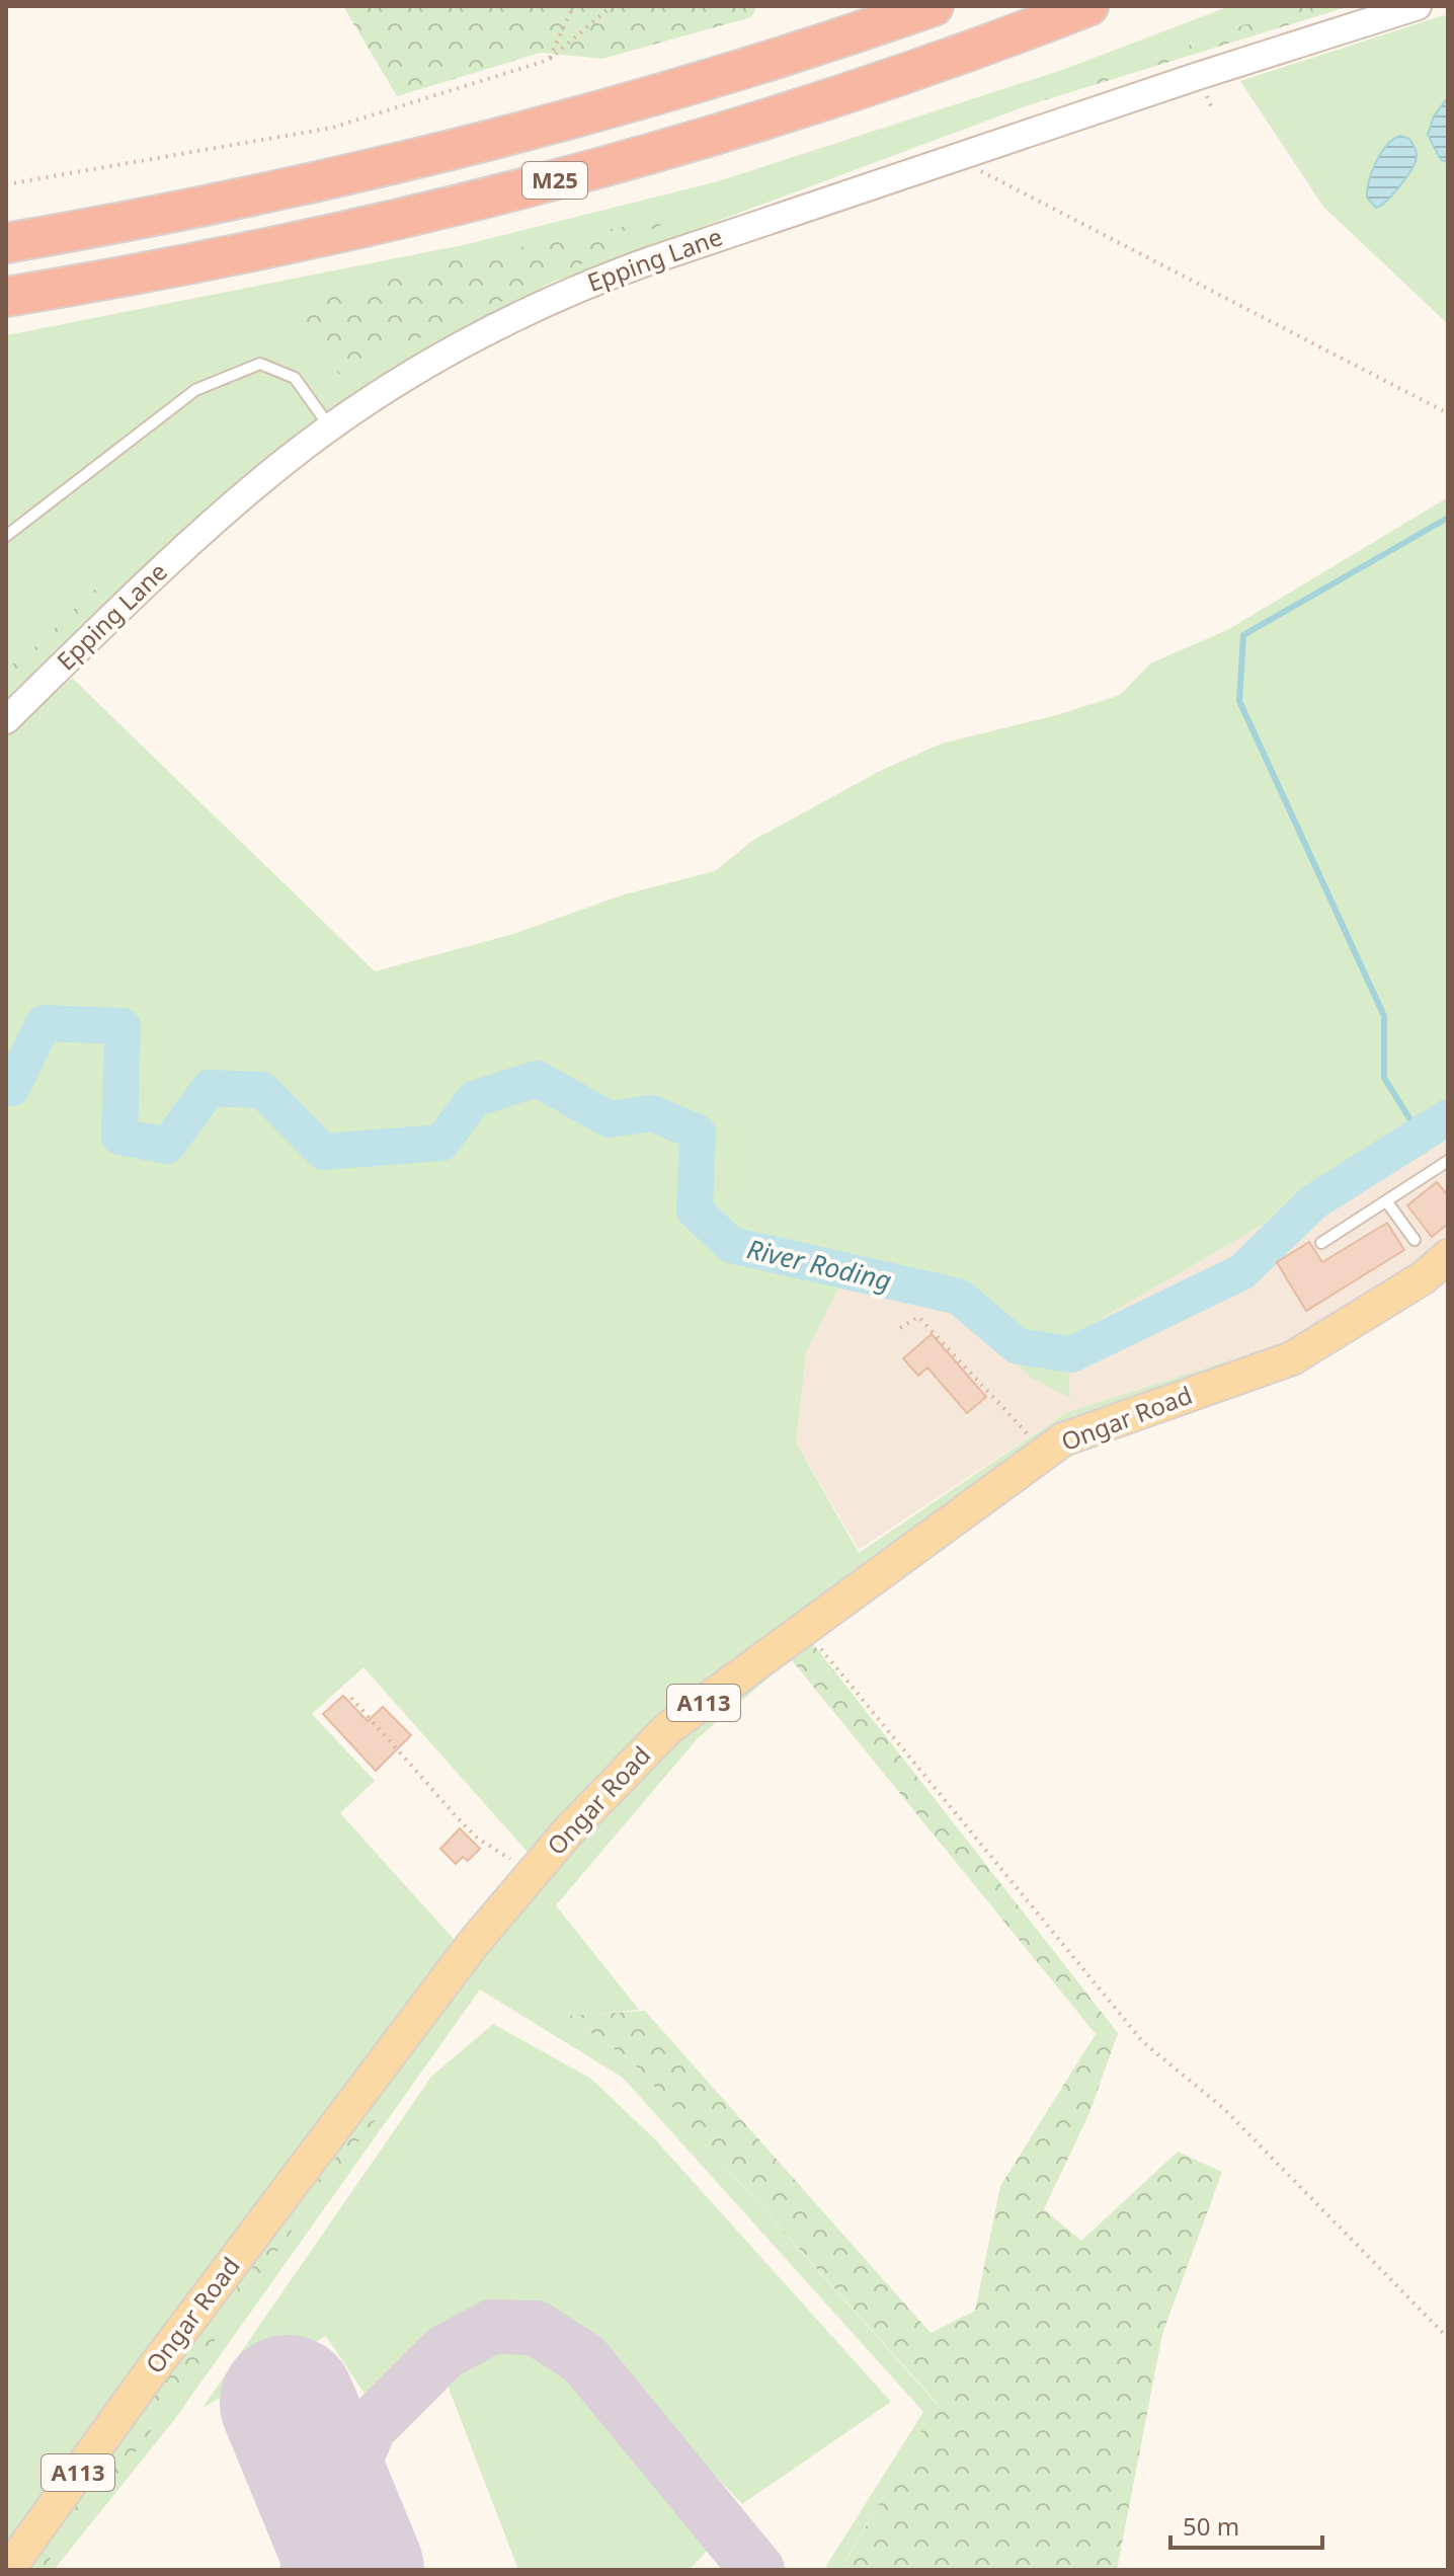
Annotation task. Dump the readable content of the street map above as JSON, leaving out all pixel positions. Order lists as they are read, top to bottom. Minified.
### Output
{"streets":{"highway":["M25"],"main road":["Ongar Road","A113"],"street":["Epping Lane"]},"water":["River Roding"],"scale_bar":"50 m"}
